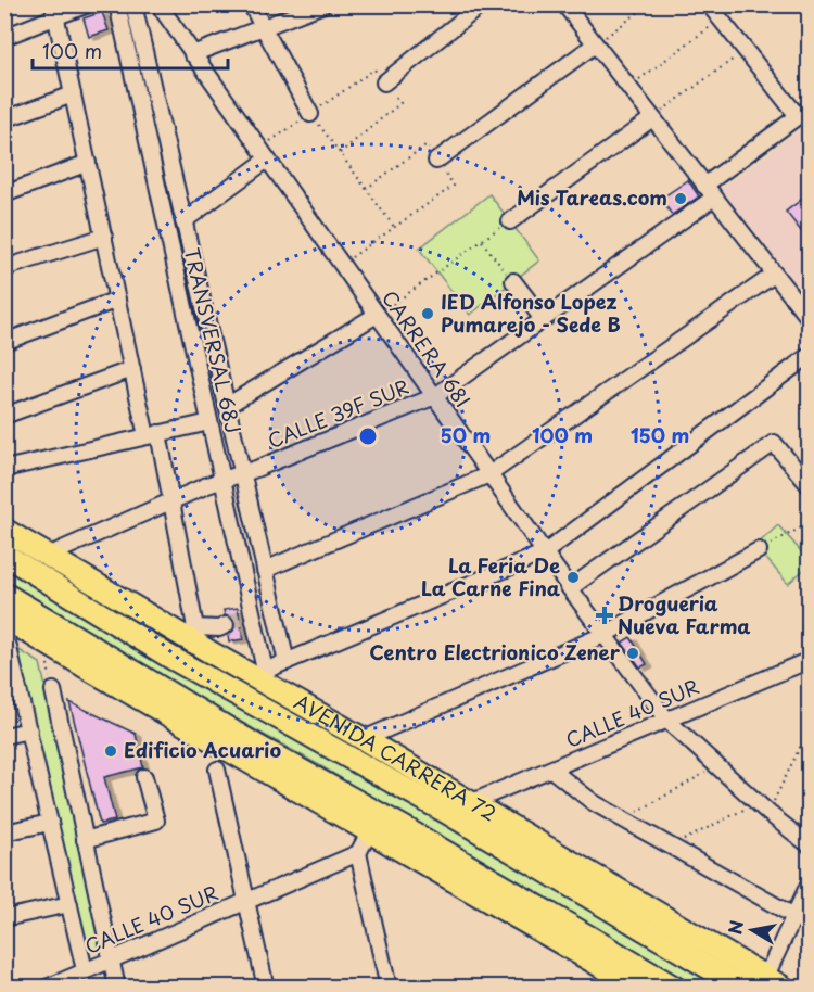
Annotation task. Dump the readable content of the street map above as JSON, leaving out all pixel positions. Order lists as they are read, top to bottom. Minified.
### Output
{"streets":{"highway":["AVENIDA CARRERA 72"],"street":["TRANSVERSAL 68J","CARRERA 68I","CALLE 39F SUR","CALLE 40 SUR"]},"crossings":[["TRANSVERSAL 68J","CALLE 39F SUR"],["TRANSVERSAL 68J","AVENIDA CARRERA 72"],["CARRERA 68I","CALLE 39F SUR"],["CARRERA 68I","CALLE 40 SUR"],["CALLE 39F SUR","AVENIDA CARRERA 72"],["CALLE 40 SUR","AVENIDA CARRERA 72"]],"places":{"other":["Mis Tareas.com","IED Alfonso Lopez Pumarejo - Sede B","La Feria De La Carne Fina","Centro Electrionico Zener","Edificio Acuario"],"health":["Drogueria Nueva Farma"]},"scale_bar":"100 m","north":"left","rings":["50 m","100 m","150 m"]}
